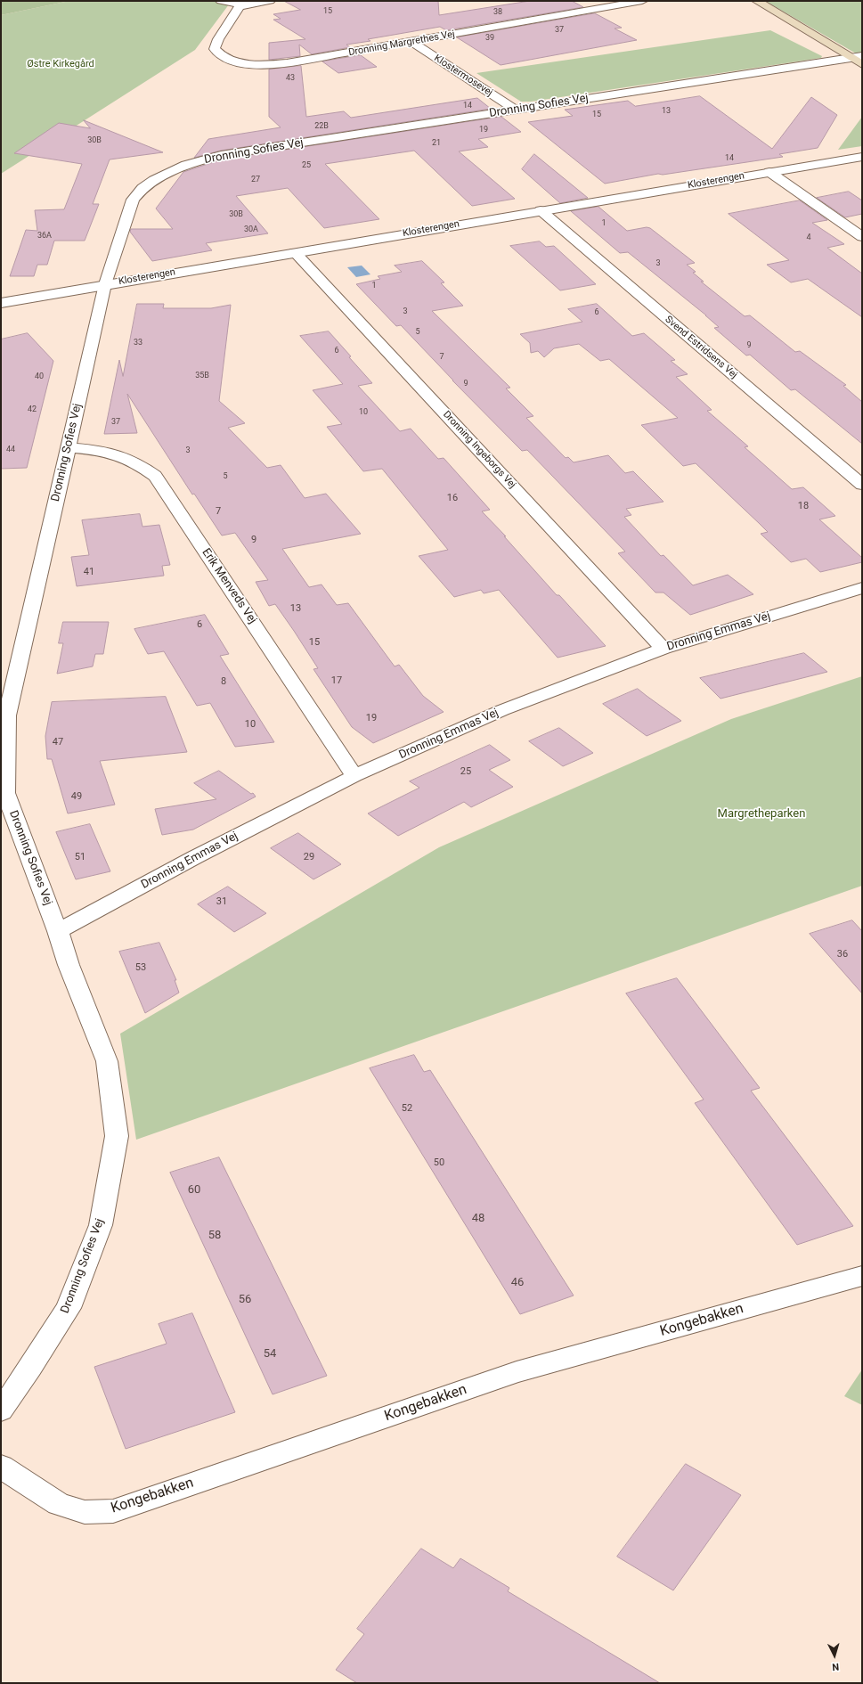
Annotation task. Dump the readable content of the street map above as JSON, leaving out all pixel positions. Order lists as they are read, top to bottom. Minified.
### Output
{"streets":{"street":["Dronning Margrethes Vej","Klostermosevej","Dronning Sofies Vej","Klosterengen","Svend Estridsens Vej","Dronning Ingeborgs Vej","Erik Menveds Vej","Dronning Emmas Vej","Kongebakken"]},"crossings":[["Dronning Margrethes Vej","Klostermosevej"],["Klostermosevej","Dronning Sofies Vej"],["Dronning Sofies Vej","Klosterengen"],["Dronning Sofies Vej","Erik Menveds Vej"],["Dronning Sofies Vej","Dronning Emmas Vej"],["Klosterengen","Svend Estridsens Vej"],["Klosterengen","Dronning Ingeborgs Vej"],["Dronning Ingeborgs Vej","Dronning Emmas Vej"],["Erik Menveds Vej","Dronning Emmas Vej"]],"parks":["Østre Kirkegård","Margretheparken"],"house_numbers":["15","38","37","39","43","14","13","15","22B","19","30B","21","14","25","27","30B","1","30A","36A","4","3","1","3","6","5","33","9","6","7","35B","40","9","42","10","37","44","3","5","16","18","7","9","41","13","6","15","17","8","19","10","47","25","49","51","29","31","36","53","52","50","60","48","58","46","56","54"],"north":"bottom"}
